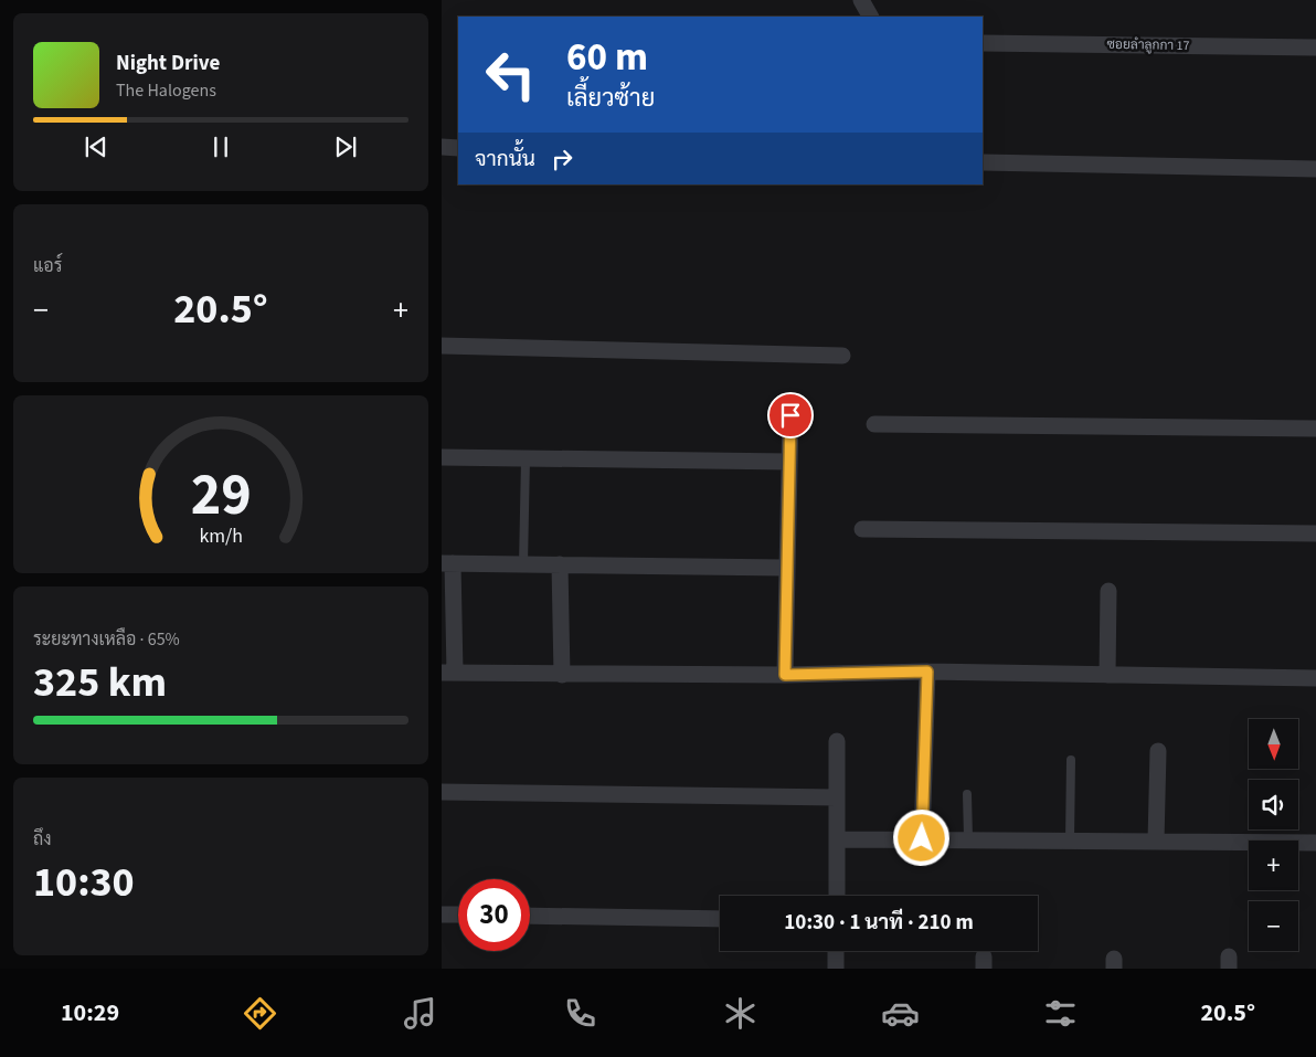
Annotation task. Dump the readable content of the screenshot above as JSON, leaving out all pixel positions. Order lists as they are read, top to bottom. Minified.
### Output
{"streets":{"street":["ซอยลำลูกกา 17"]},"north":"bottom","page":{"turn":["60 m","เลี้ยวซ้าย"],"song":["Night Drive","The Halogens"],"then":"จากนั้น","tile":["แอร์",["ระยะทางเหลือ · 65%","325 km"],["ถึง","10:30"]],"heat":["−","20.5°","+"],"map_buttons":["+","−"],"limit":"30","trip":"10:30 · 1 นาที · 210 m","tabs":["10:29","20.5°"],"gauge":["29","km/h"]}}
